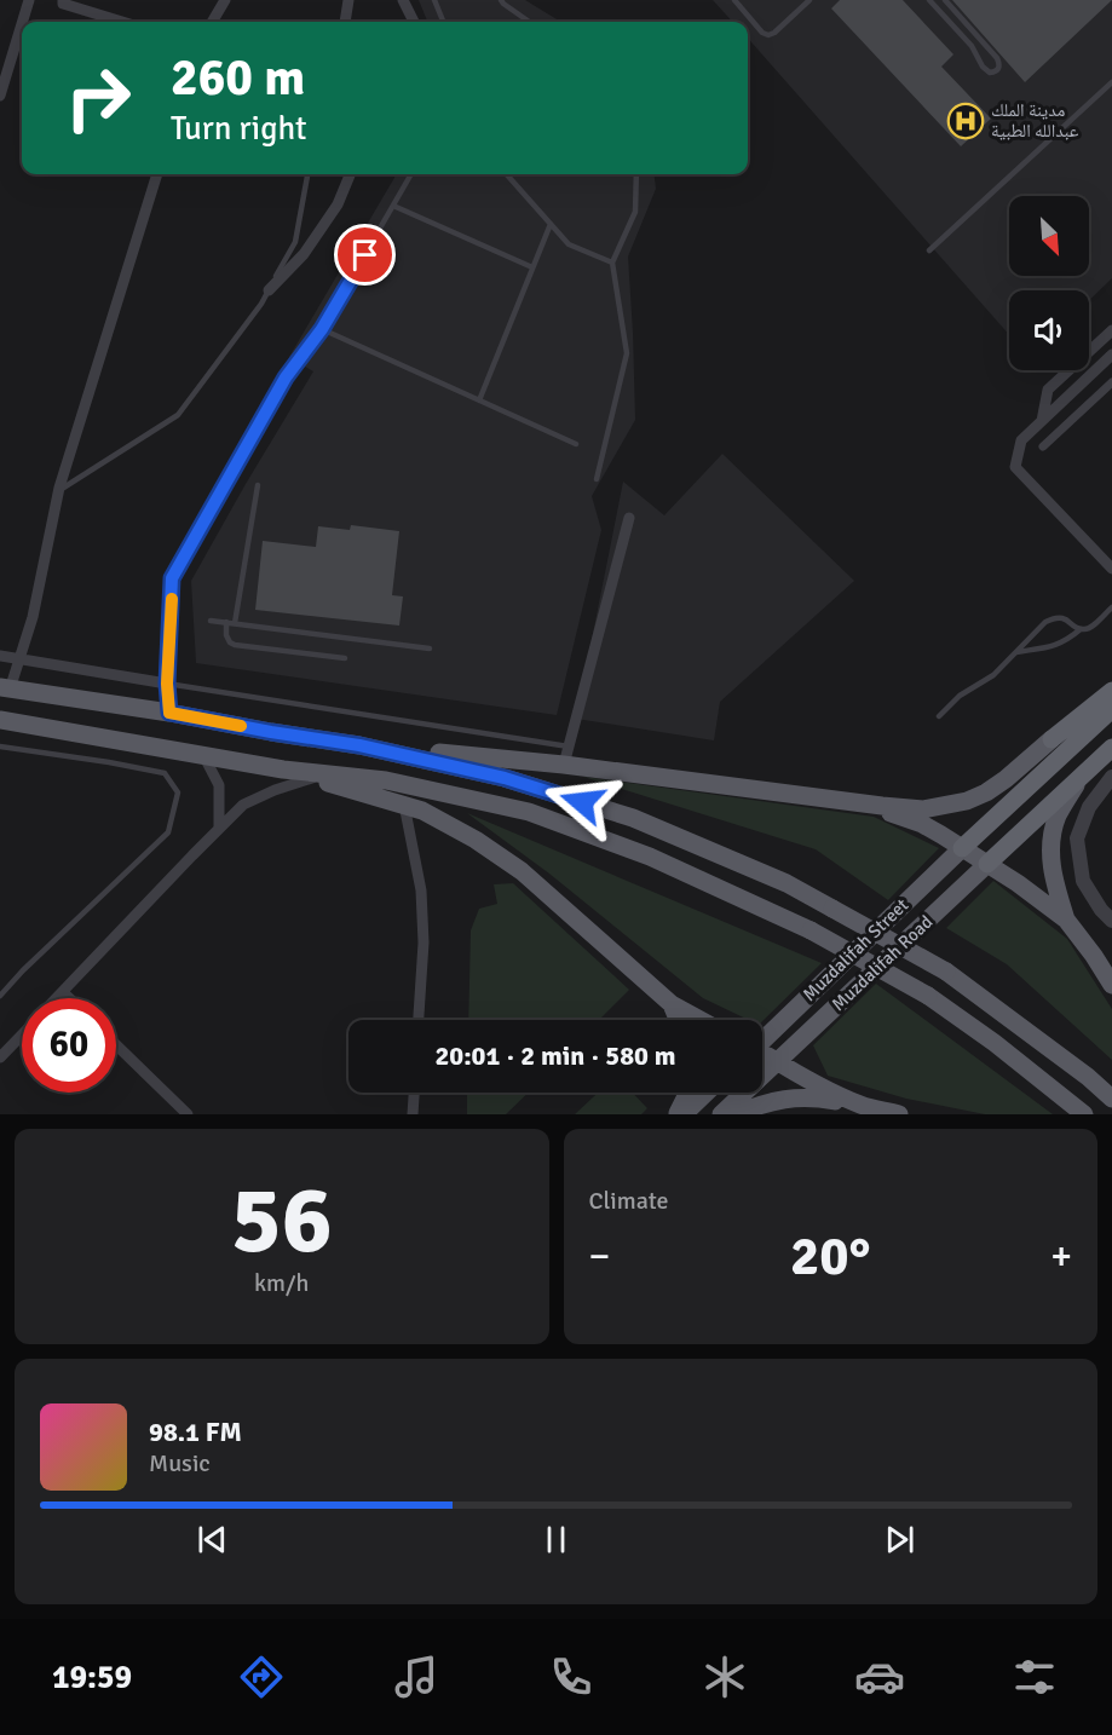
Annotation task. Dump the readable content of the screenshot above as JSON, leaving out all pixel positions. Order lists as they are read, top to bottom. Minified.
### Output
{"streets":{"main road":["Muzdalifah Street","Muzdalifah Road"]},"places":{"hospital":["مدينة الملك عبدالله الطبية"]},"north":"bottom right","page":{"turn":["260 m","Turn right"],"limit":"60","trip":"20:01 · 2 min · 580 m","tile":[["56","km/h"],"Climate"],"heat":["−","20°","+"],"song":["98.1 FM","Music"],"tabs":"19:59"}}
